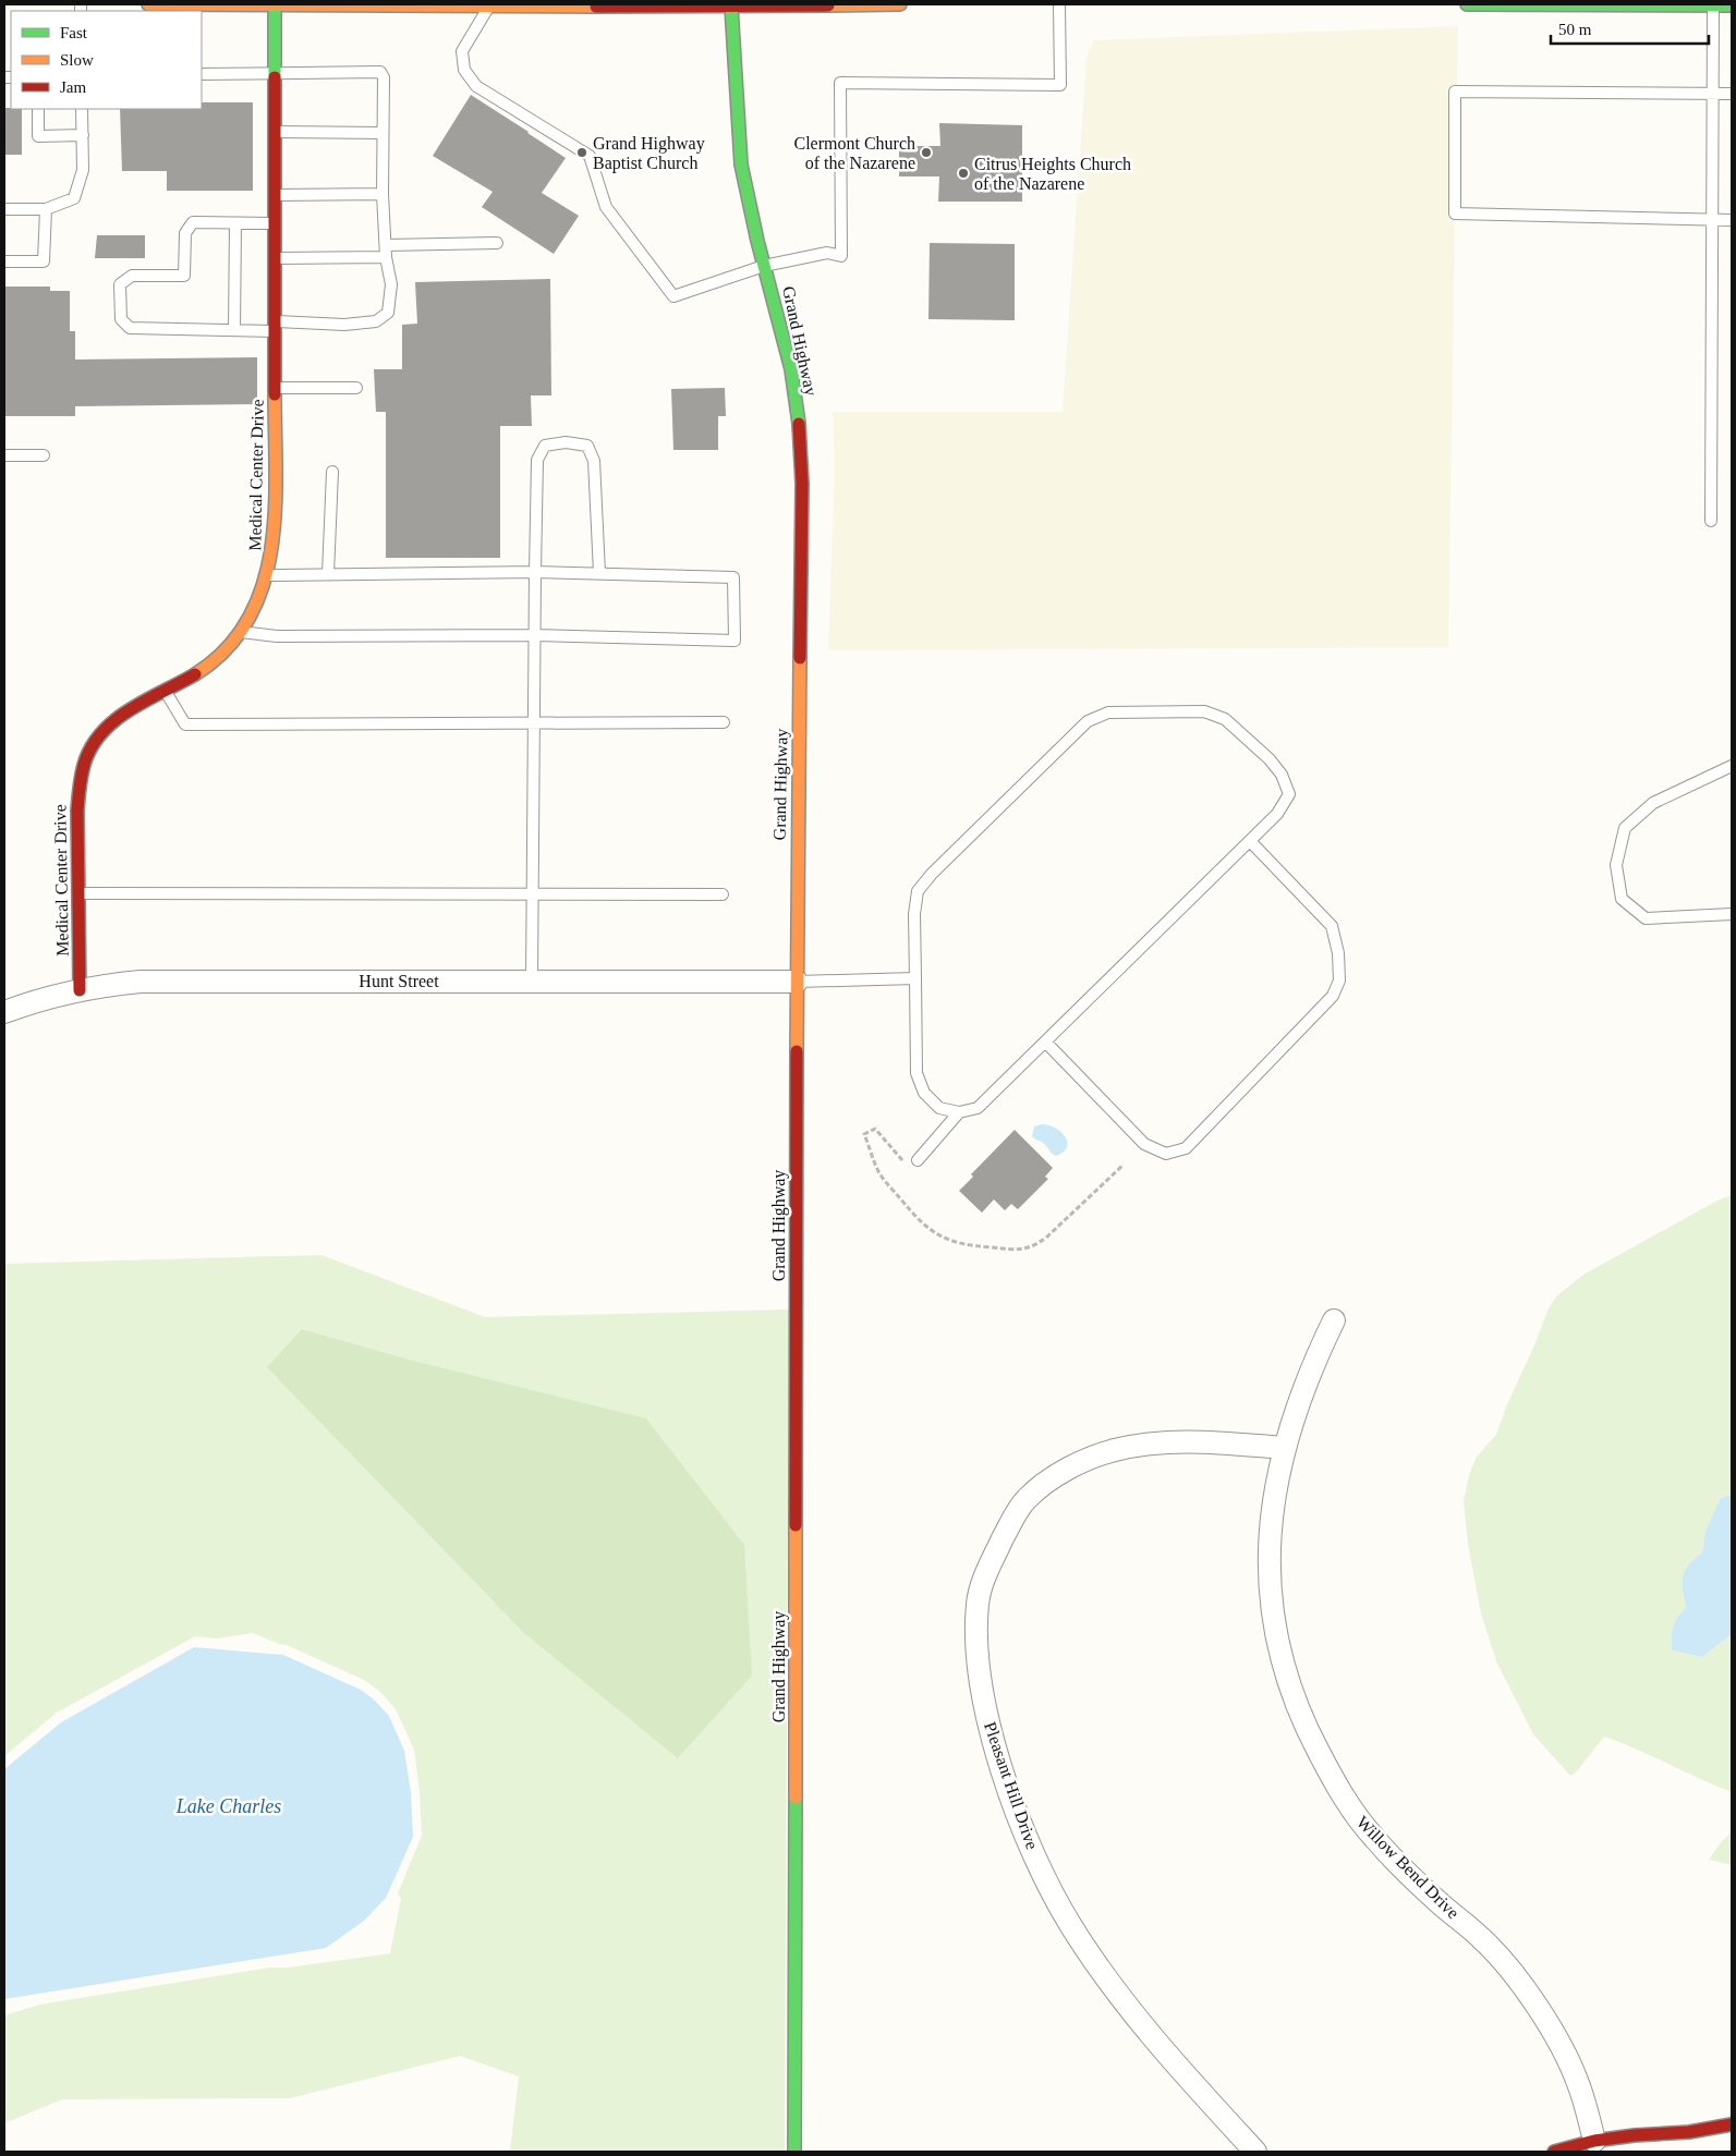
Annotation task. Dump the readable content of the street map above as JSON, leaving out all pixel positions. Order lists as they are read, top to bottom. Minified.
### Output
{"streets":{"street":["Grand Highway","Medical Center Drive","Hunt Street","Pleasant Hill Drive","Willow Bend Drive"]},"crossings":[["Grand Highway","Hunt Street"],["Medical Center Drive","Hunt Street"],["Pleasant Hill Drive","Willow Bend Drive"]],"water":["Lake Charles"],"places":["Grand Highway Baptist Church","Clermont Church of the Nazarene","Citrus Heights Church of the Nazarene"],"legend":["Fast","Slow","Jam"],"scale_bar":"50 m"}
